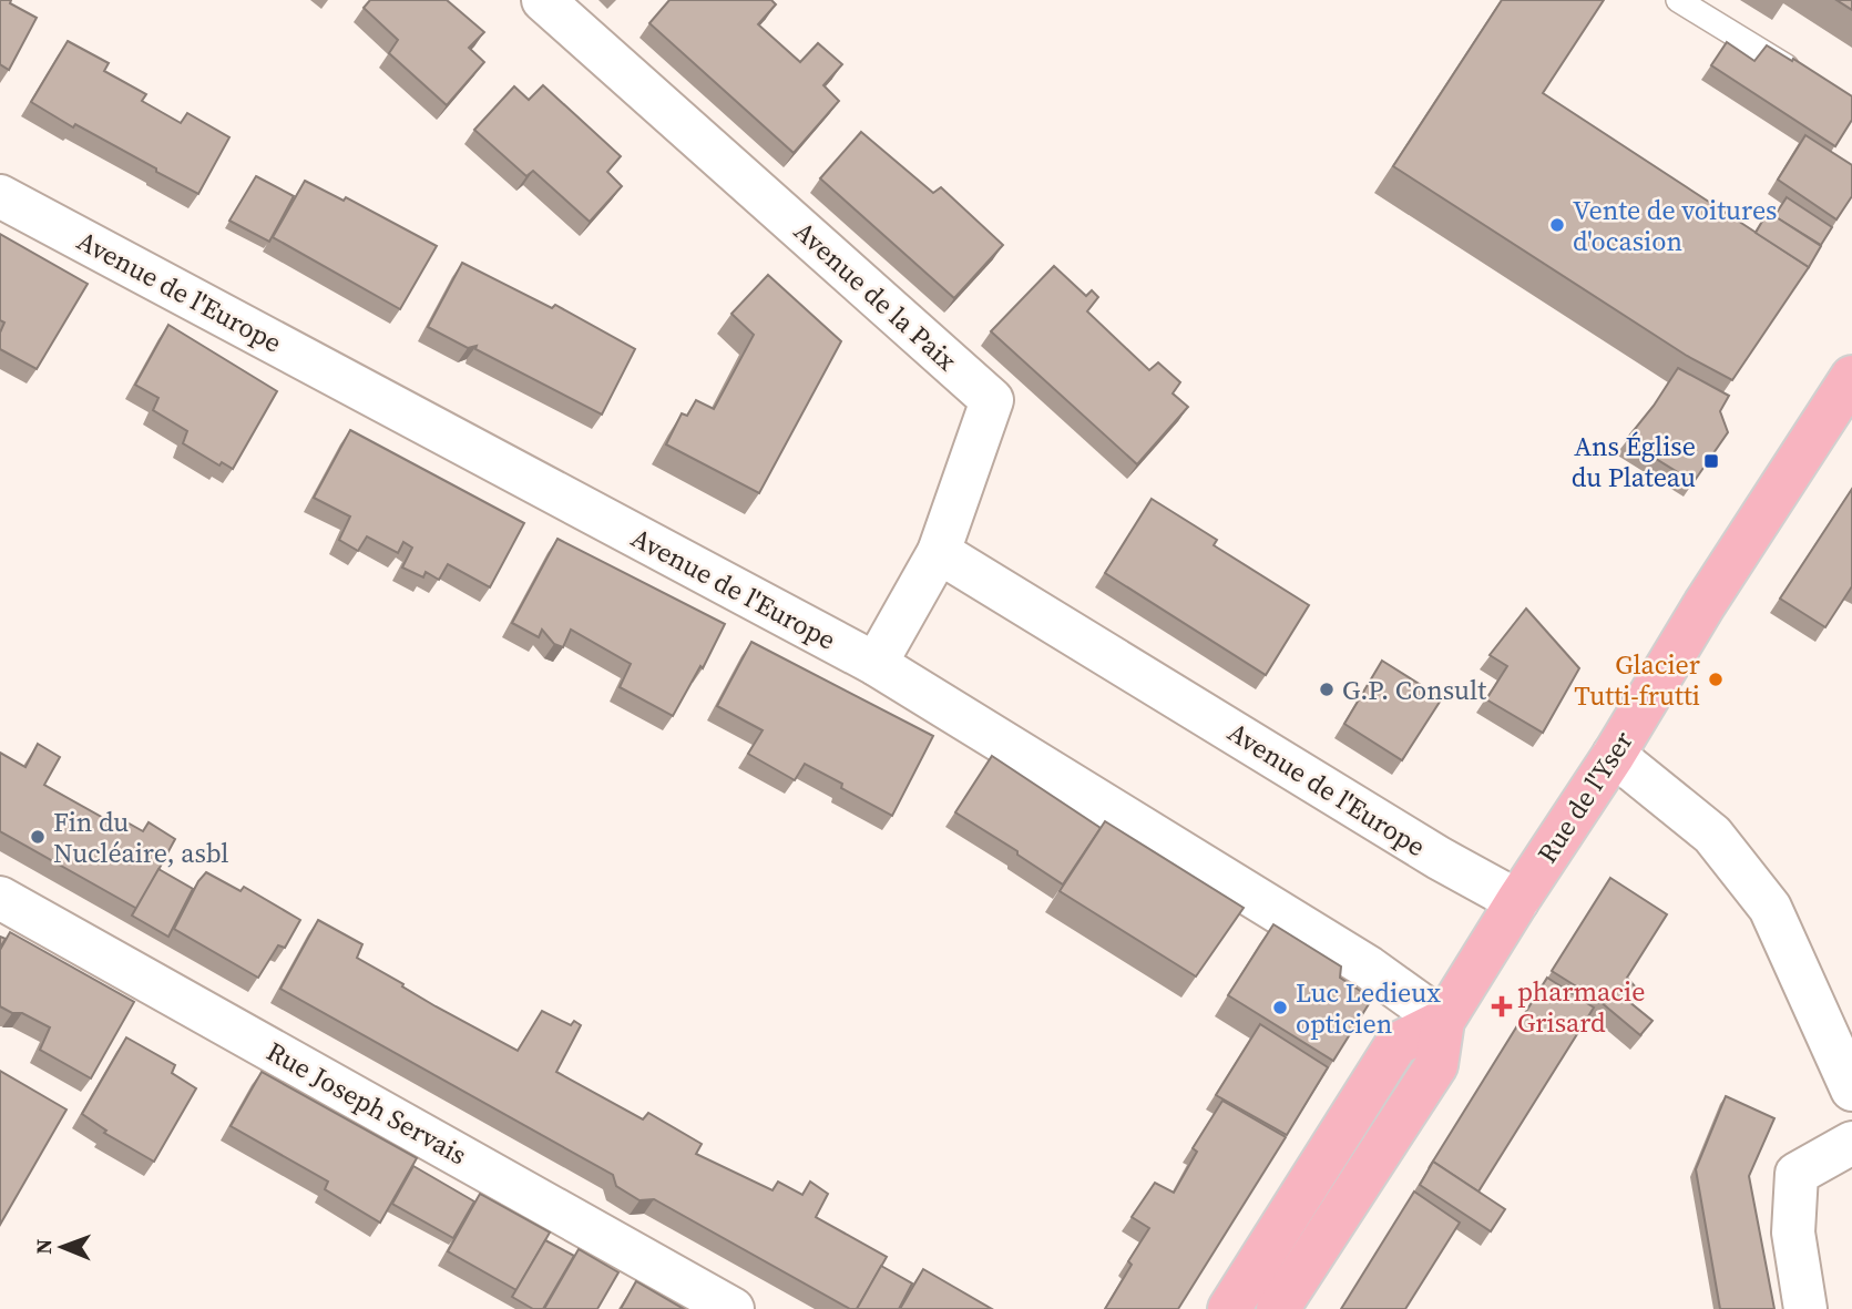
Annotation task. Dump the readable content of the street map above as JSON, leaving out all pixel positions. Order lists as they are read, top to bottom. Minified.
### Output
{"streets":{"main road":["Rue de l'Yser"],"street":["Avenue de l'Europe","Avenue de la Paix","Rue Joseph Servais"]},"crossings":[["Avenue de l'Europe","Avenue de la Paix"],["Avenue de l'Europe","Rue de l'Yser"]],"places":{"other":["Vente de voitures d'ocasion","Glacier Tutti-frutti","G.P. Consult","Fin du Nucléaire, asbl","Luc Ledieux opticien"],"transit":["Ans Église du Plateau"],"health":["pharmacie Grisard"]},"north":"left"}
